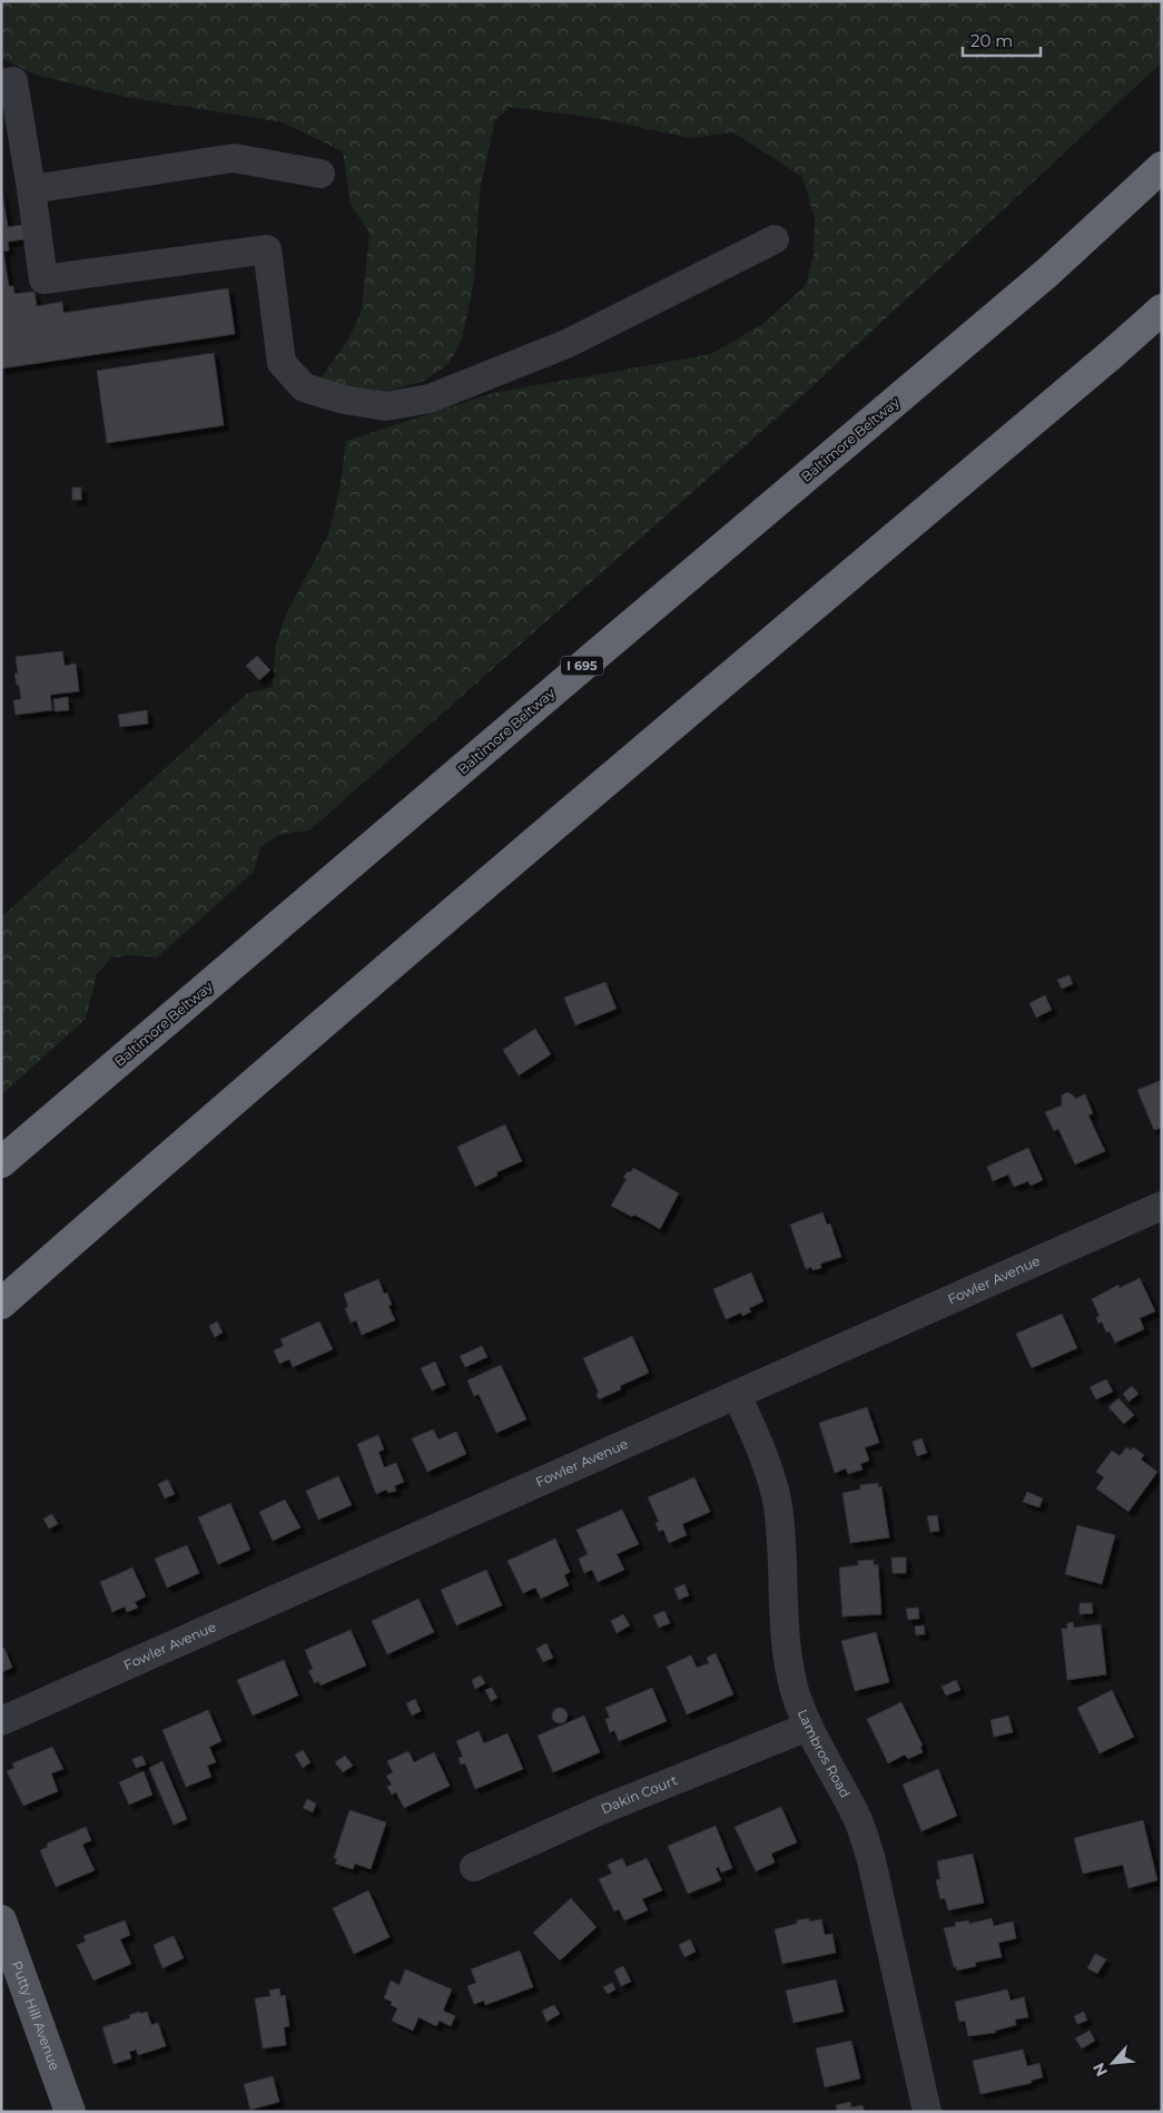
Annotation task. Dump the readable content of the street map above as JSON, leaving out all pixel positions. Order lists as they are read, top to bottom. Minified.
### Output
{"streets":{"highway":["Baltimore Beltway","I 695"],"main road":["Putty Hill Avenue"],"street":["Fowler Avenue","Lambros Road","Dakin Court"]},"crossings":[["Fowler Avenue","Lambros Road"],["Lambros Road","Dakin Court"]],"scale_bar":"20 m","north":"bottom left"}
